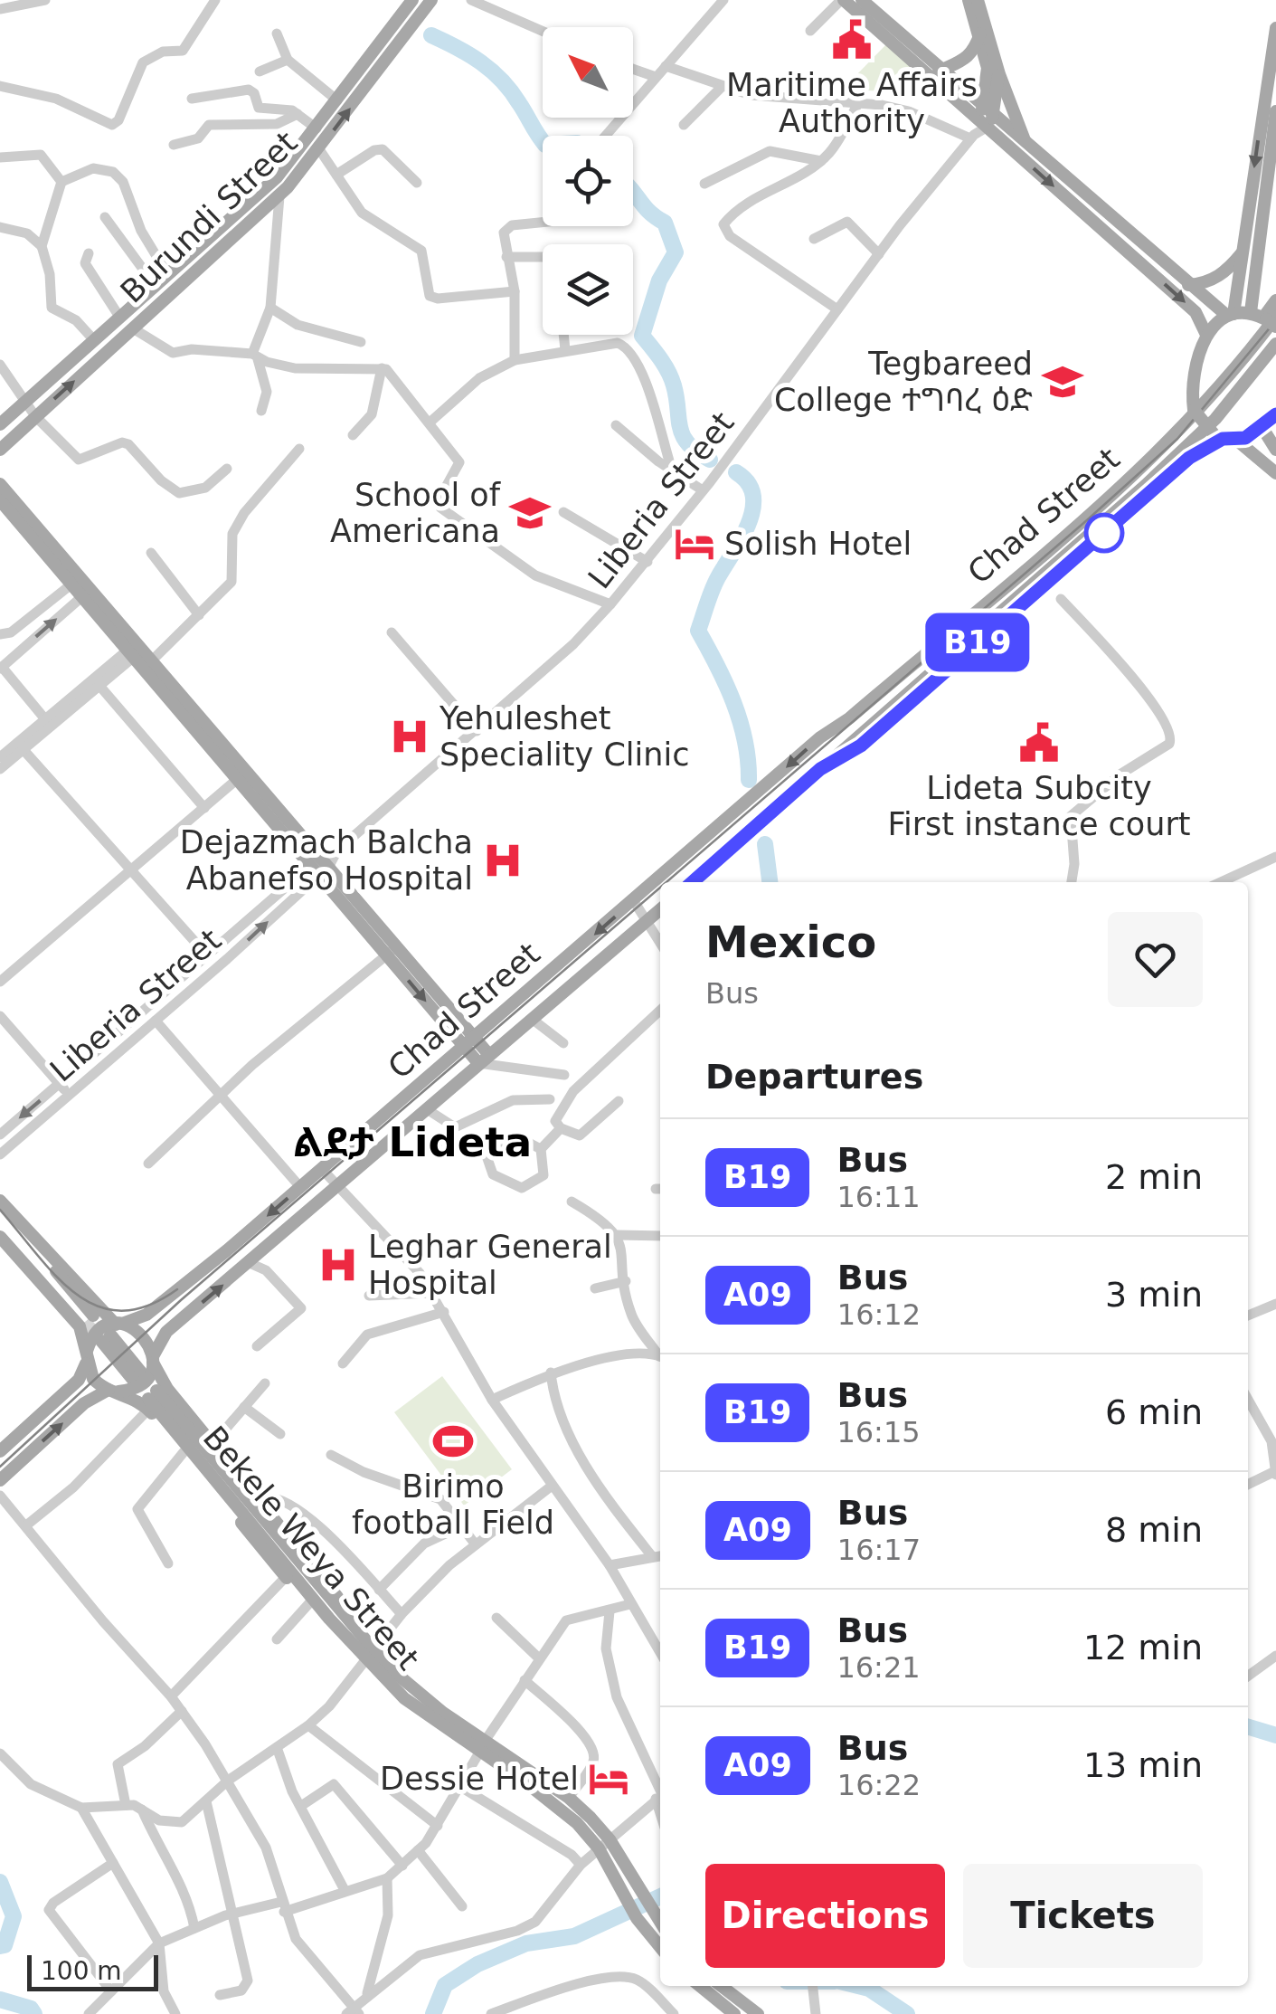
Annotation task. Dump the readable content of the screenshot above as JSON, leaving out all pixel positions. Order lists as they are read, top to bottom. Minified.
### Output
{"streets":{"main road":["Burundi Street","Chad Street","Bekele Weya Street"],"street":["Liberia Street"]},"districts":["ልደታ Lideta"],"places":{"public building":["Maritime Affairs Authority","Lideta Subcity First instance court"],"school or university":["Tegbareed College ተግባረ ዕድ","School of Americana"],"hotel":["Solish Hotel","Dessie Hotel"],"hospital":["Yehuleshet Speciality Clinic","Dejazmach Balcha Abanefso Hospital","Leghar General Hospital"],"sports":["Birimo football Field"]},"lines":["bus line B19"],"scale_bar":"100 m","north":"top left","page":{"on_map":"B19","heading":[["Mexico","Bus"],"Departures"],"list":[{"mark":"B19","name":"Bus","note":"16:11","value":"2 min"},{"mark":"A09","name":"Bus","note":"16:12","value":"3 min"},{"mark":"B19","name":"Bus","note":"16:15","value":"6 min"},{"mark":"A09","name":"Bus","note":"16:17","value":"8 min"},{"mark":"B19","name":"Bus","note":"16:21","value":"12 min"},{"mark":"A09","name":"Bus","note":"16:22","value":"13 min"}],"buttons":["Directions","Tickets"],"scale":"100 m"}}
